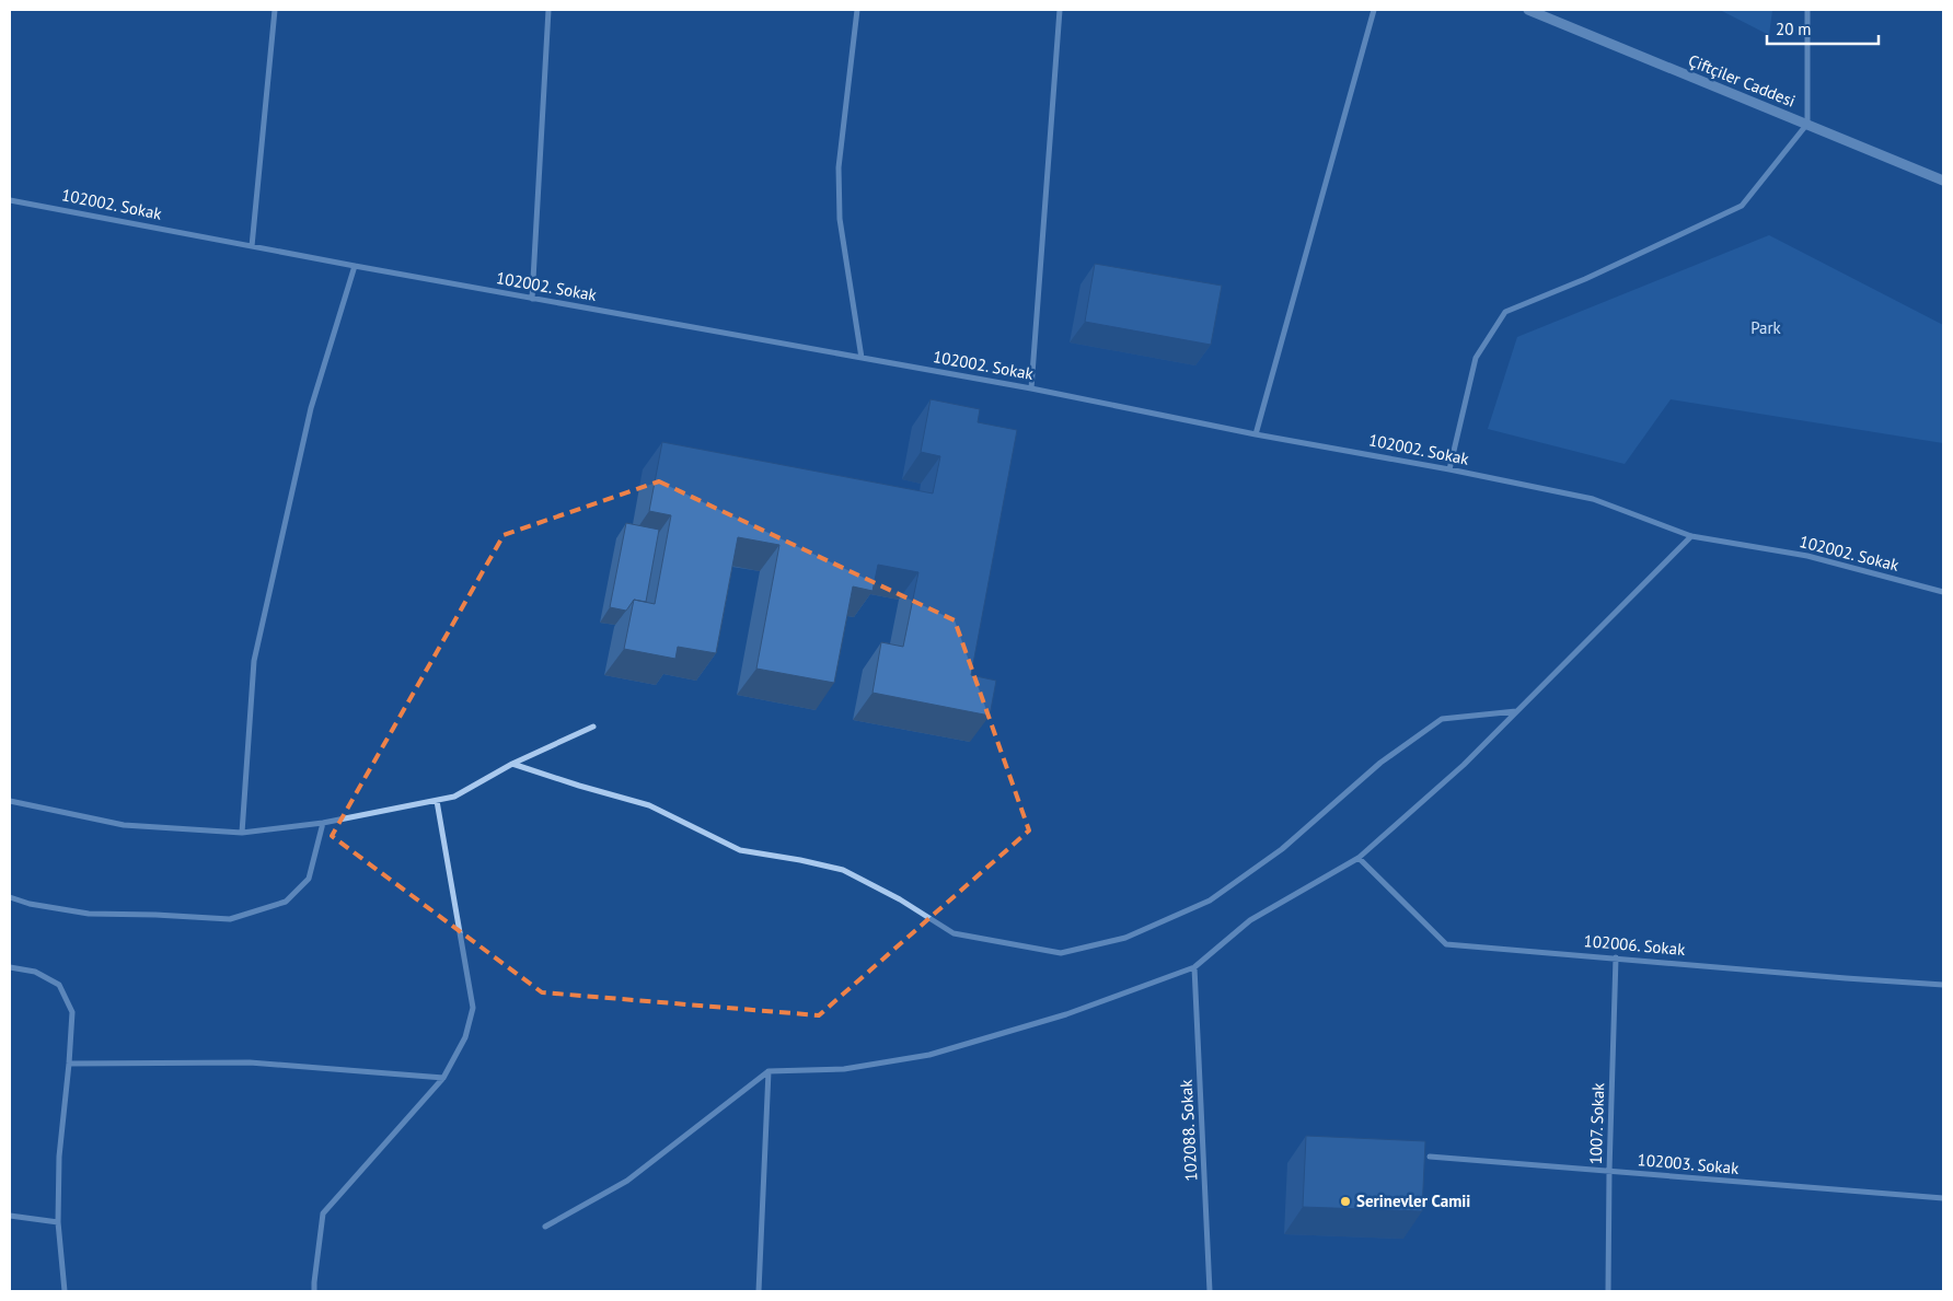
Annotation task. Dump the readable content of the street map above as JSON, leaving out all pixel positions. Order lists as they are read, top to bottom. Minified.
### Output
{"streets":{"street":["Çiftçiler Caddesi","102002. Sokak","102006. Sokak","1007. Sokak","102088. Sokak","102003. Sokak"]},"crossings":[["102006. Sokak","1007. Sokak"],["1007. Sokak","102003. Sokak"]],"parks":["Park"],"places":["Serinevler Camii"],"scale_bar":"20 m"}
